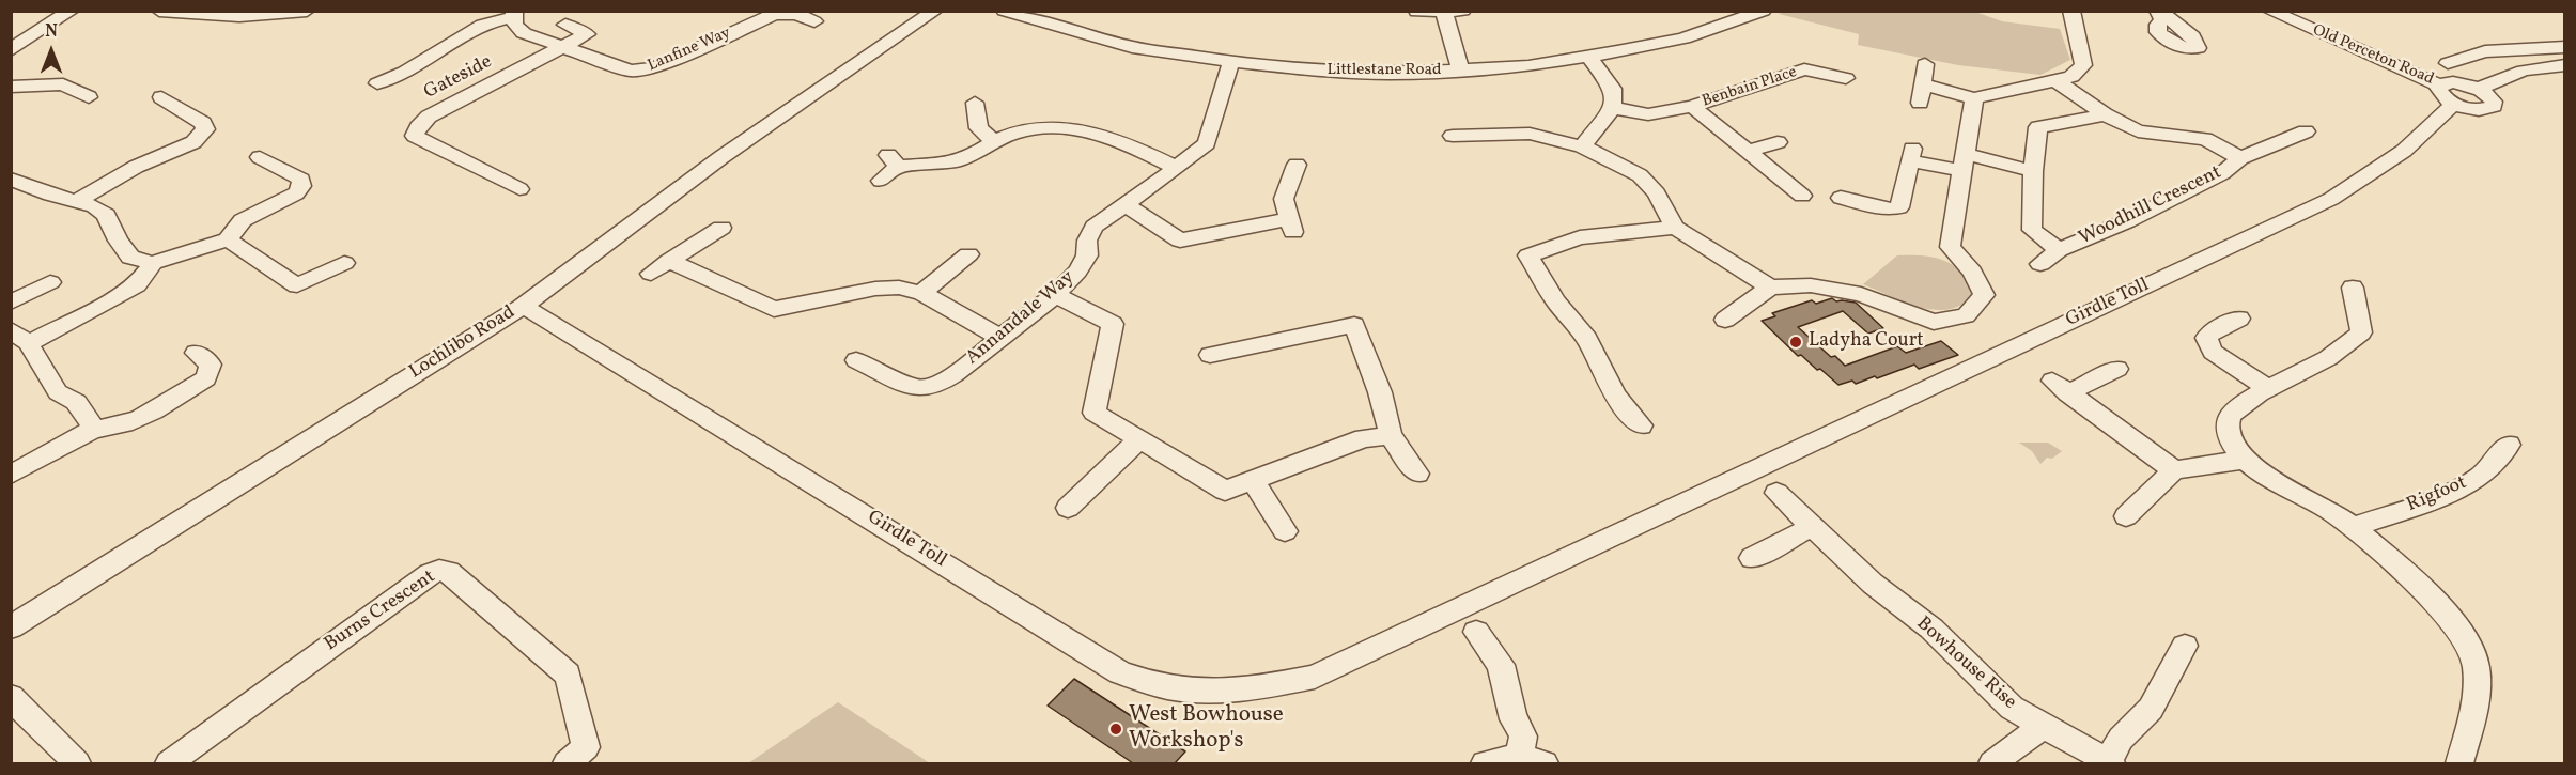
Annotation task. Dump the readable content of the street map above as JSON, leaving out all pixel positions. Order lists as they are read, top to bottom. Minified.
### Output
{"streets":{"street":["Lanfine Way","Old Perceton Road","Littlestane Road","Gateside","Benbain Place","Woodhill Crescent","Girdle Toll","Annandale Way","Lochlibo Road","Rigfoot","Burns Crescent","Bowhouse Rise"]},"crossings":[["Lanfine Way","Gateside"],["Littlestane Road","Annandale Way"],["Girdle Toll","Lochlibo Road"]],"places":["Ladyha Court","West Bowhouse Workshop's"],"north":"top"}
